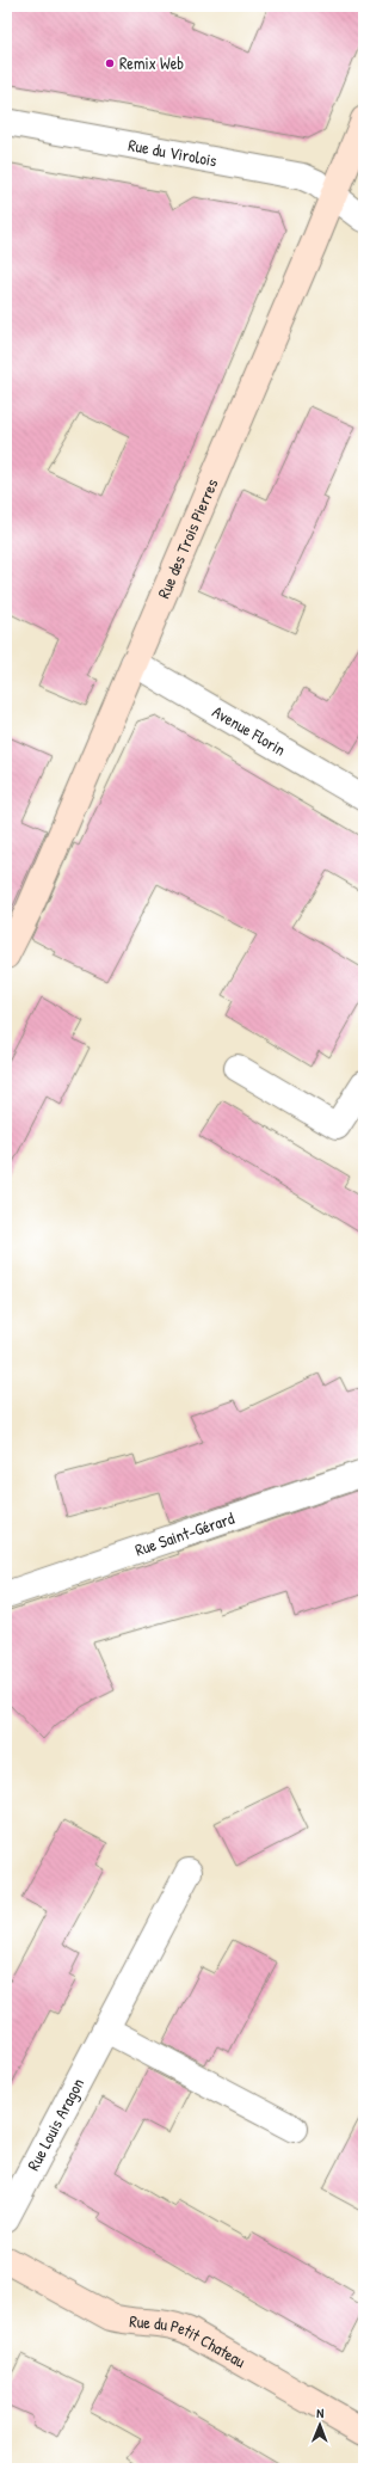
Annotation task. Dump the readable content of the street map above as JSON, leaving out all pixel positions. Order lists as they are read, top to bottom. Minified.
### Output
{"streets":{"street":["Rue du Virolois","Rue des Trois Pierres","Avenue Florin","Rue Saint-Gérard","Rue Louis Aragon","Rue du Petit Chateau"]},"crossings":[["Rue du Virolois","Rue des Trois Pierres"],["Rue des Trois Pierres","Avenue Florin"]],"places":["Remix Web"],"north":"top"}
